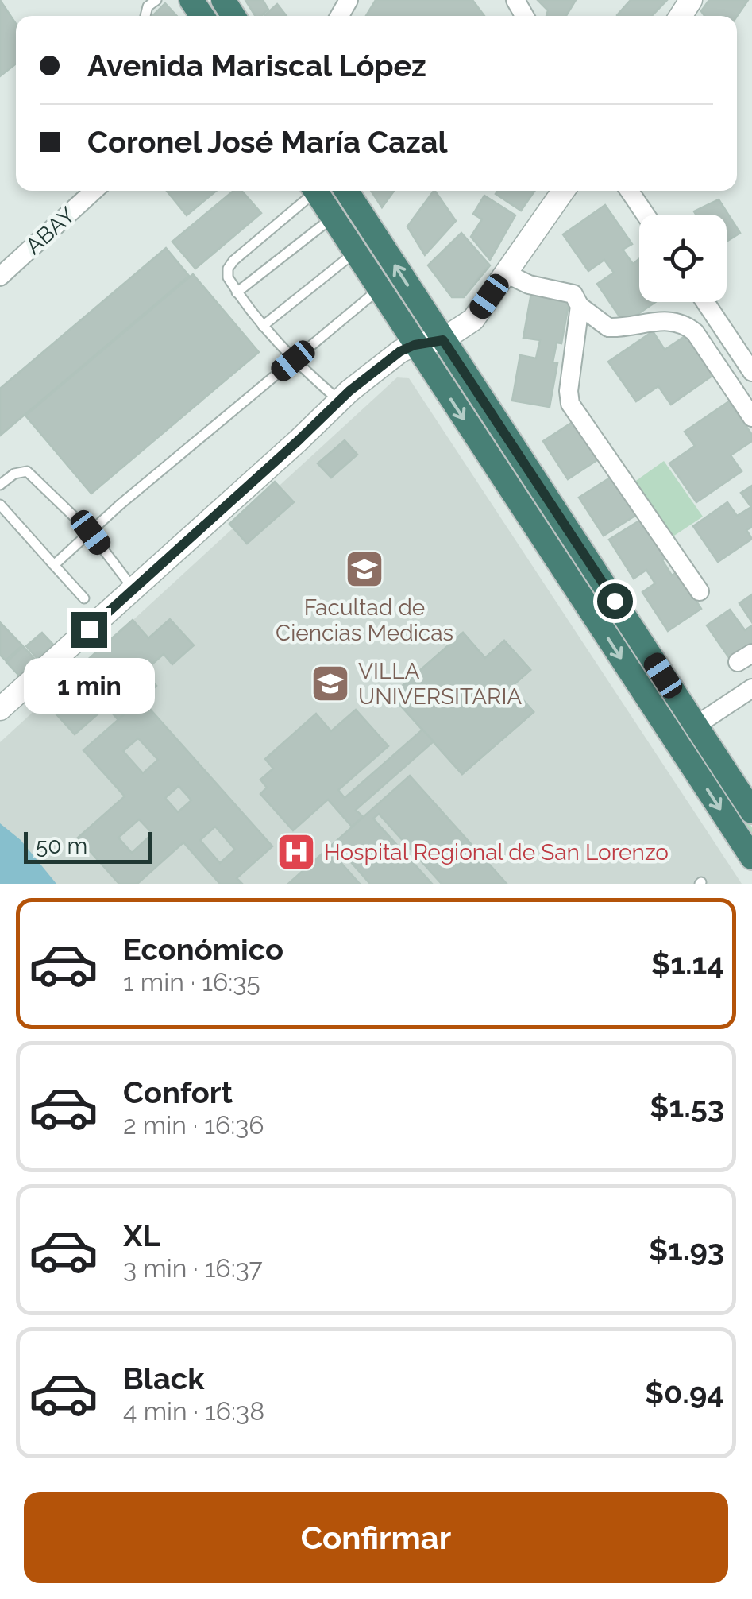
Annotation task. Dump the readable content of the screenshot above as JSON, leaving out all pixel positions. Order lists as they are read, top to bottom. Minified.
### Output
{"streets":{"street":["ABAY"]},"places":{"school or university":["Facultad de Ciencias Medicas","VILLA UNIVERSITARIA"],"hospital":["Hospital Regional de San Lorenzo"]},"scale_bar":"50 m","page":{"banner":["Avenida Mariscal López","Coronel José María Cazal"],"bubble":"1 min","scale":"50 m","list":[{"name":"Económico","note":"1 min · 16:35","value":"$1.14"},{"name":"Confort","note":"2 min · 16:36","value":"$1.53"},{"name":"XL","note":"3 min · 16:37","value":"$1.93"},{"name":"Black","note":"4 min · 16:38","value":"$0.94"}],"buttons":"Confirmar"}}
